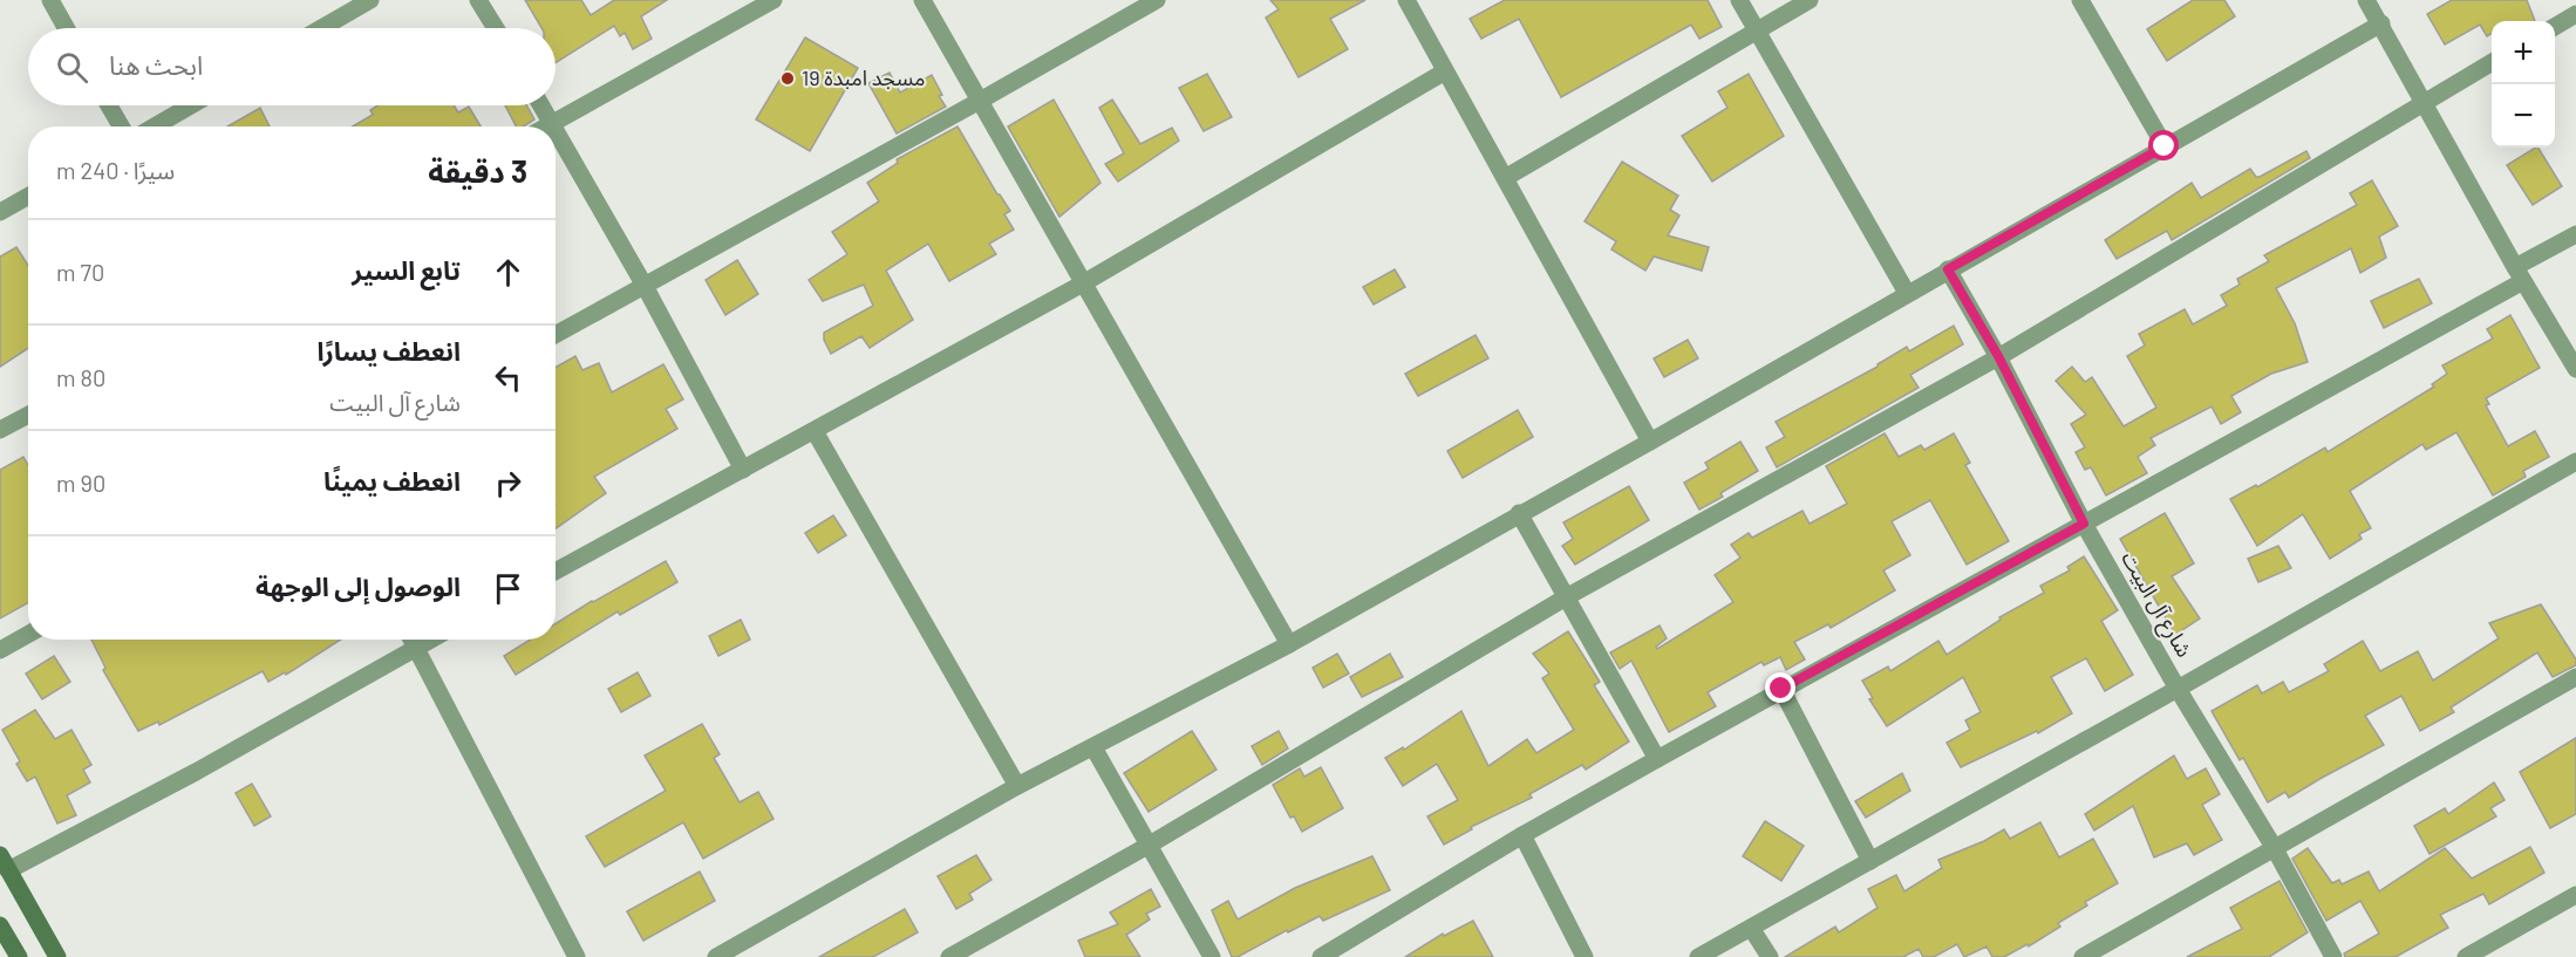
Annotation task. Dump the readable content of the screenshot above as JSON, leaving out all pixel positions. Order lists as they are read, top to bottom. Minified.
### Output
{"streets":{"street":["شارع آل البيت"]},"places":["مسجد امبدة 19"],"page":{"map_buttons":["+","−"],"search":"ابحث هنا","heading":["3 دقيقة","سيرًا · 240 m"],"list":[["تابع السير","70 m"],["انعطف يسارًا","شارع آل البيت","80 m"],["انعطف يمينًا","90 m"],"الوصول إلى الوجهة"]}}
